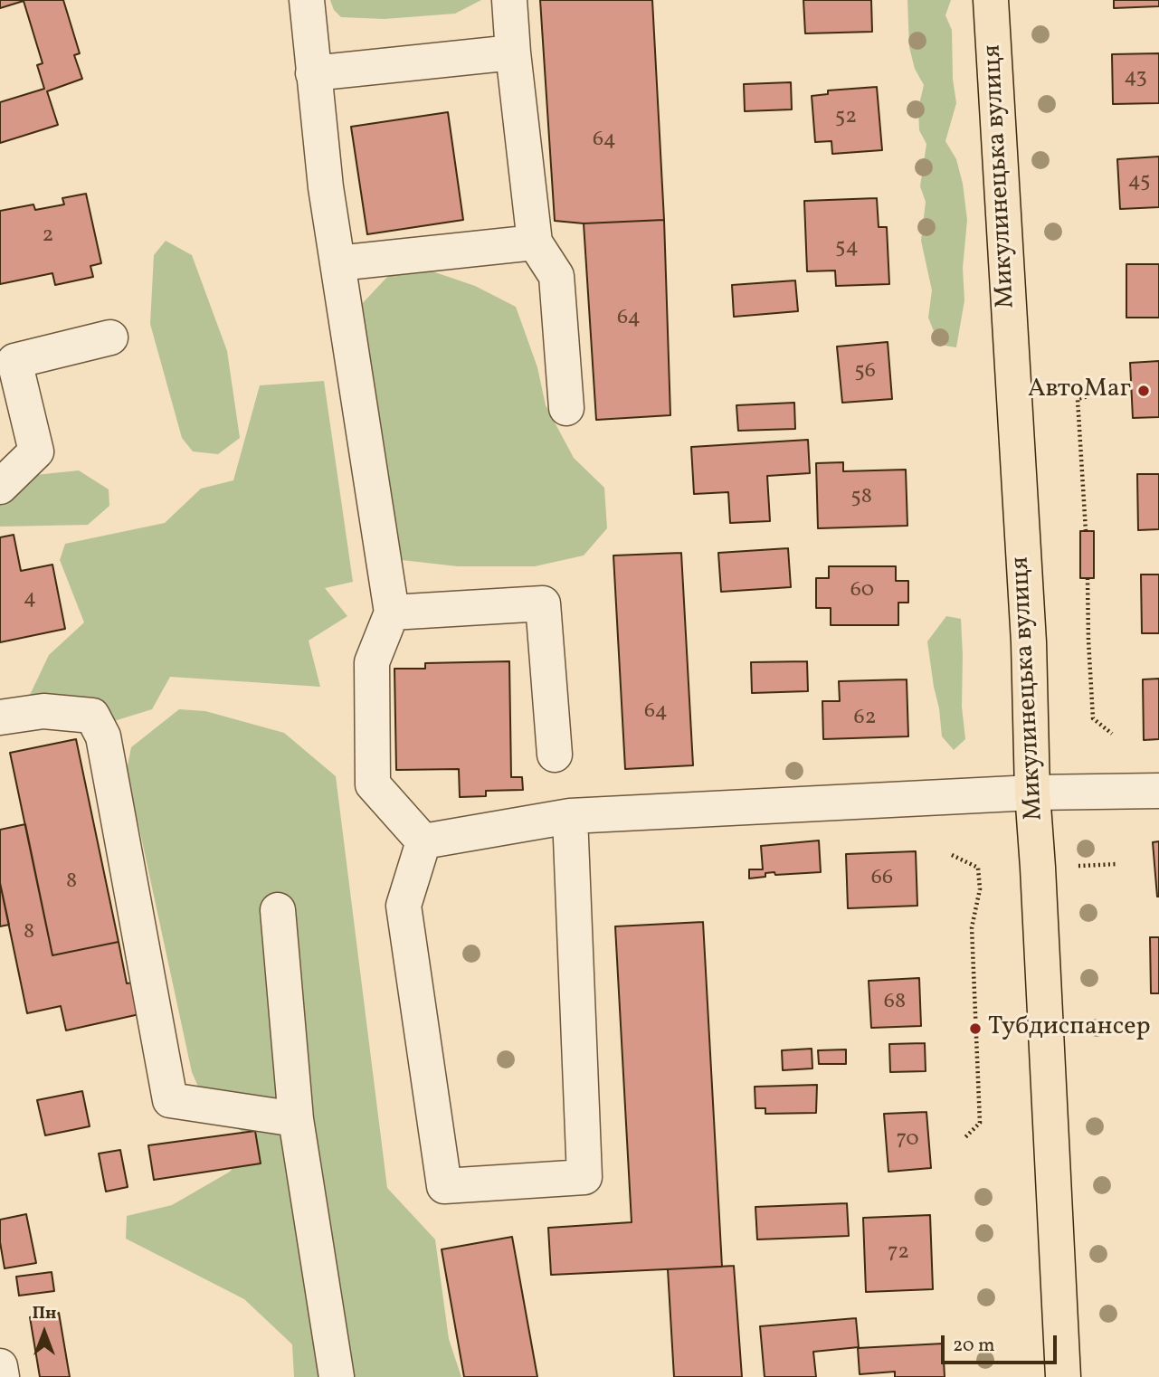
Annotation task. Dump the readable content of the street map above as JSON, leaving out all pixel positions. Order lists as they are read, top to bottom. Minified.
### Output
{"streets":{"highway":["Микулинецька вулиця"]},"places":["АвтоМаг","Тубдиспансер"],"house_numbers":["43","52","64","45","2","54","64","56","58","60","4","64","62","66","8","8","68","70","72"],"scale_bar":"20 m","north":"top"}
